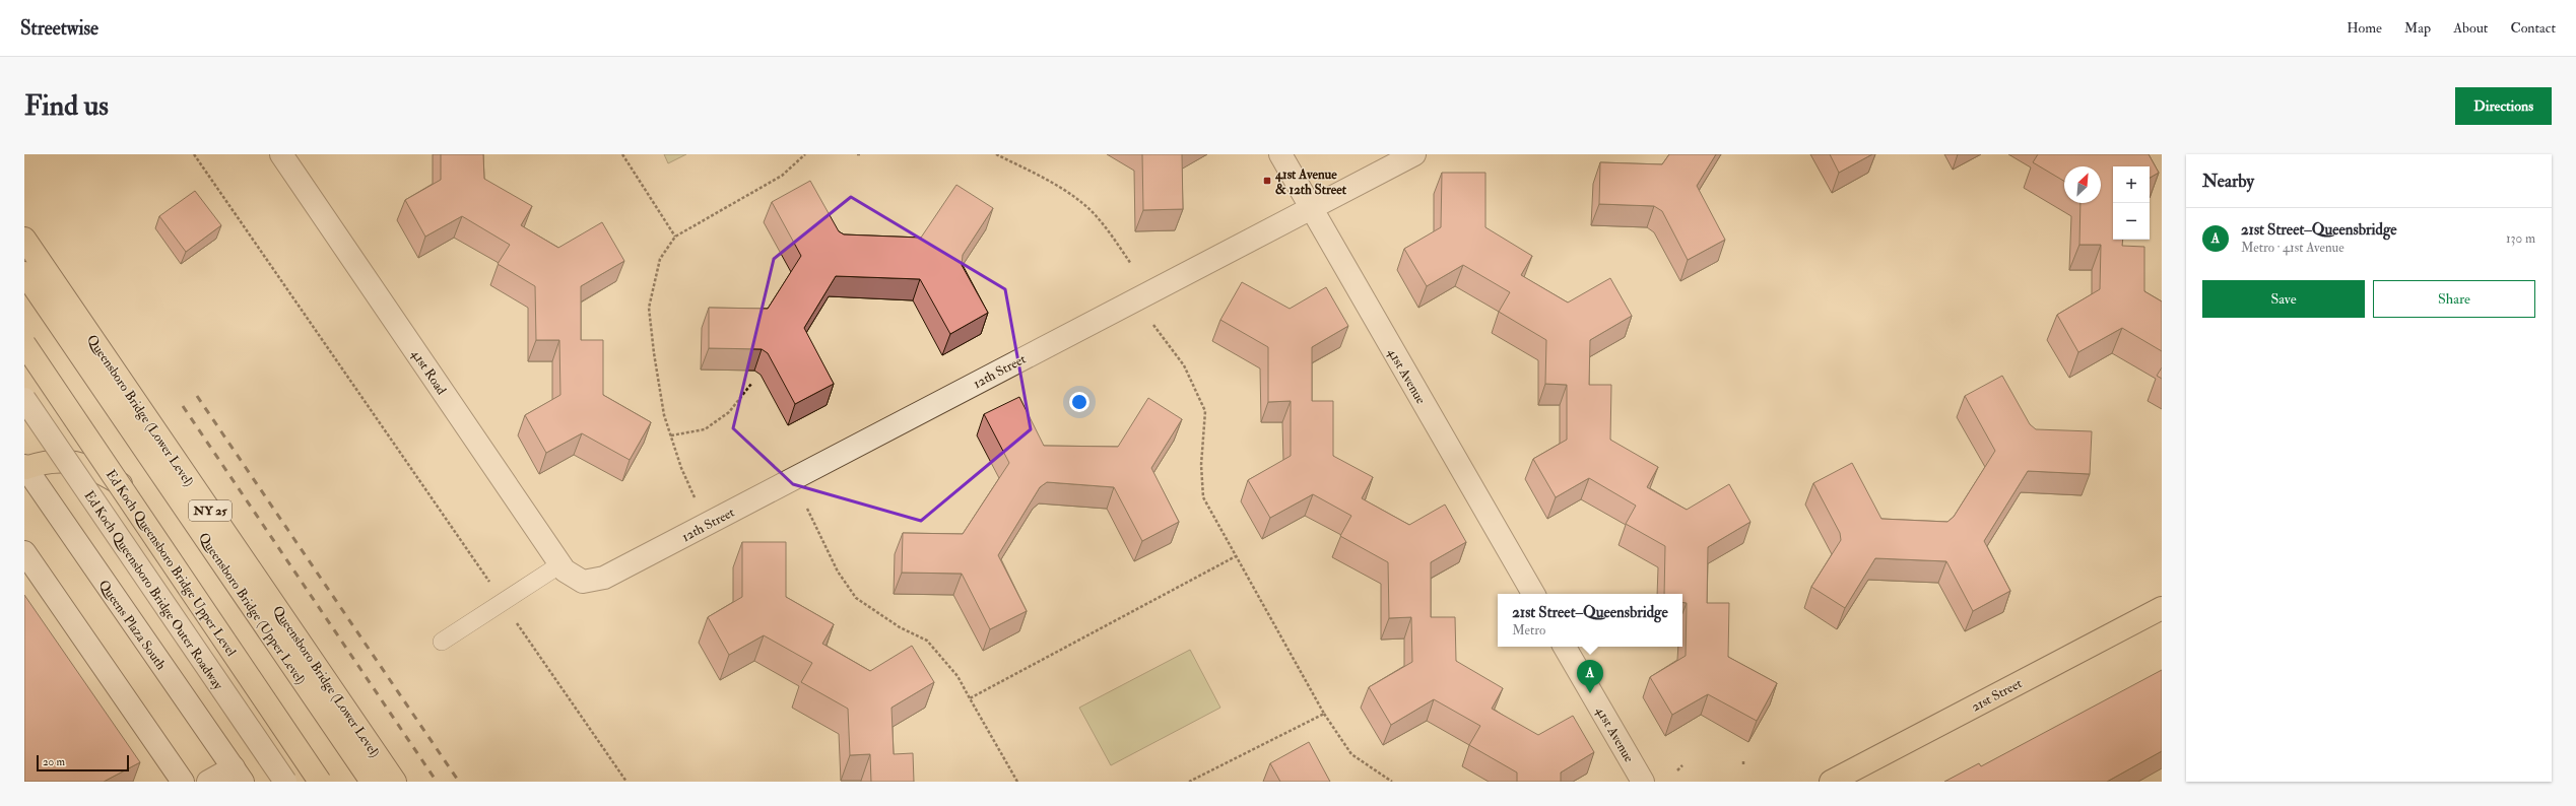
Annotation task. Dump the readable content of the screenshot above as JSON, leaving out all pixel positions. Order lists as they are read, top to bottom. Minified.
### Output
{"streets":{"main road":["Queensboro Bridge (Lower Level)","NY 25","Ed Koch Queensboro Bridge Upper Level","Queensboro Bridge (Upper Level)","21st Street"],"street":["12th Street","41st Road","41st Avenue","Ed Koch Queensboro Bridge Outer Roadway","Queens Plaza South"]},"crossings":[["12th Street","41st Road"],["12th Street","41st Avenue"]],"places":{"transit":["41st Avenue & 12th Street"]},"scale_bar":"20 m","north":"top right","page":{"header":"Streetwise","nav":["Home","Map","About","Contact"],"buttons":["Directions",["Save","Share"]],"title":"Find us","heading":"Nearby","map_buttons":["+","−"],"list":[{"mark":"A","name":"21st Street–Queensbridge","note":"Metro · 41st Avenue","value":"130 m"}],"popup":["21st Street–Queensbridge","Metro"],"pins":"A","scale":"20 m"}}
